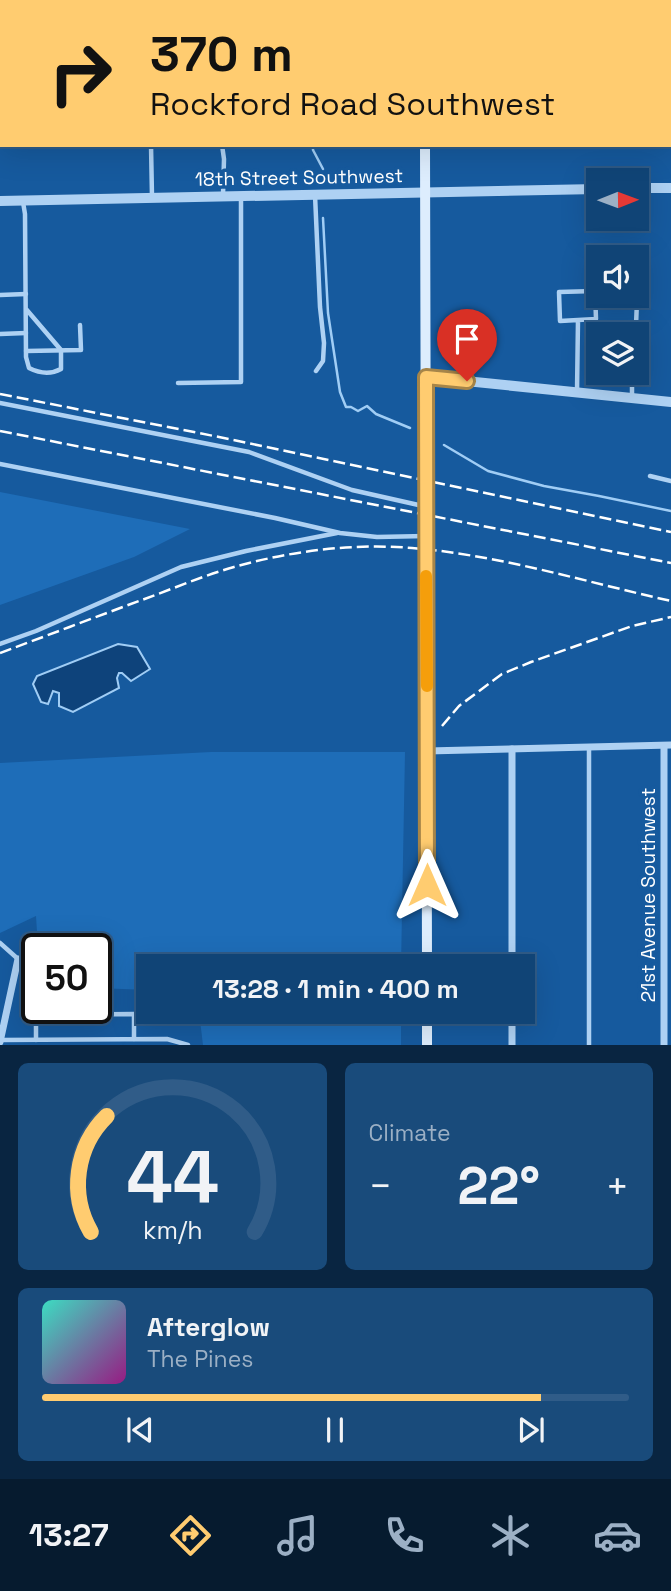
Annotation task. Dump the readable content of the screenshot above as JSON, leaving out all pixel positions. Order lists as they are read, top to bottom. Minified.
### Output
{"streets":{"street":["18th Street Southwest","21st Avenue Southwest"]},"north":"right","page":{"turn":["370 m","Rockford Road Southwest"],"limit":"50","trip":"13:28 · 1 min · 400 m","tile":"Climate","heat":["−","22°","+"],"song":["Afterglow","The Pines"],"tabs":"13:27","gauge":["44","km/h"]}}
